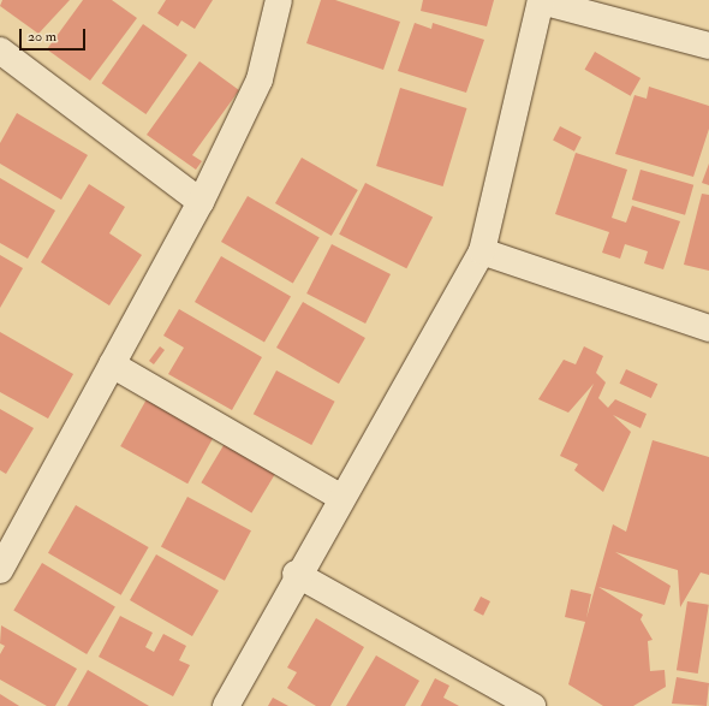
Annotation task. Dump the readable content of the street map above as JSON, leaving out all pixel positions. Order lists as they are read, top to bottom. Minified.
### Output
{"scale_bar":"20 m"}
